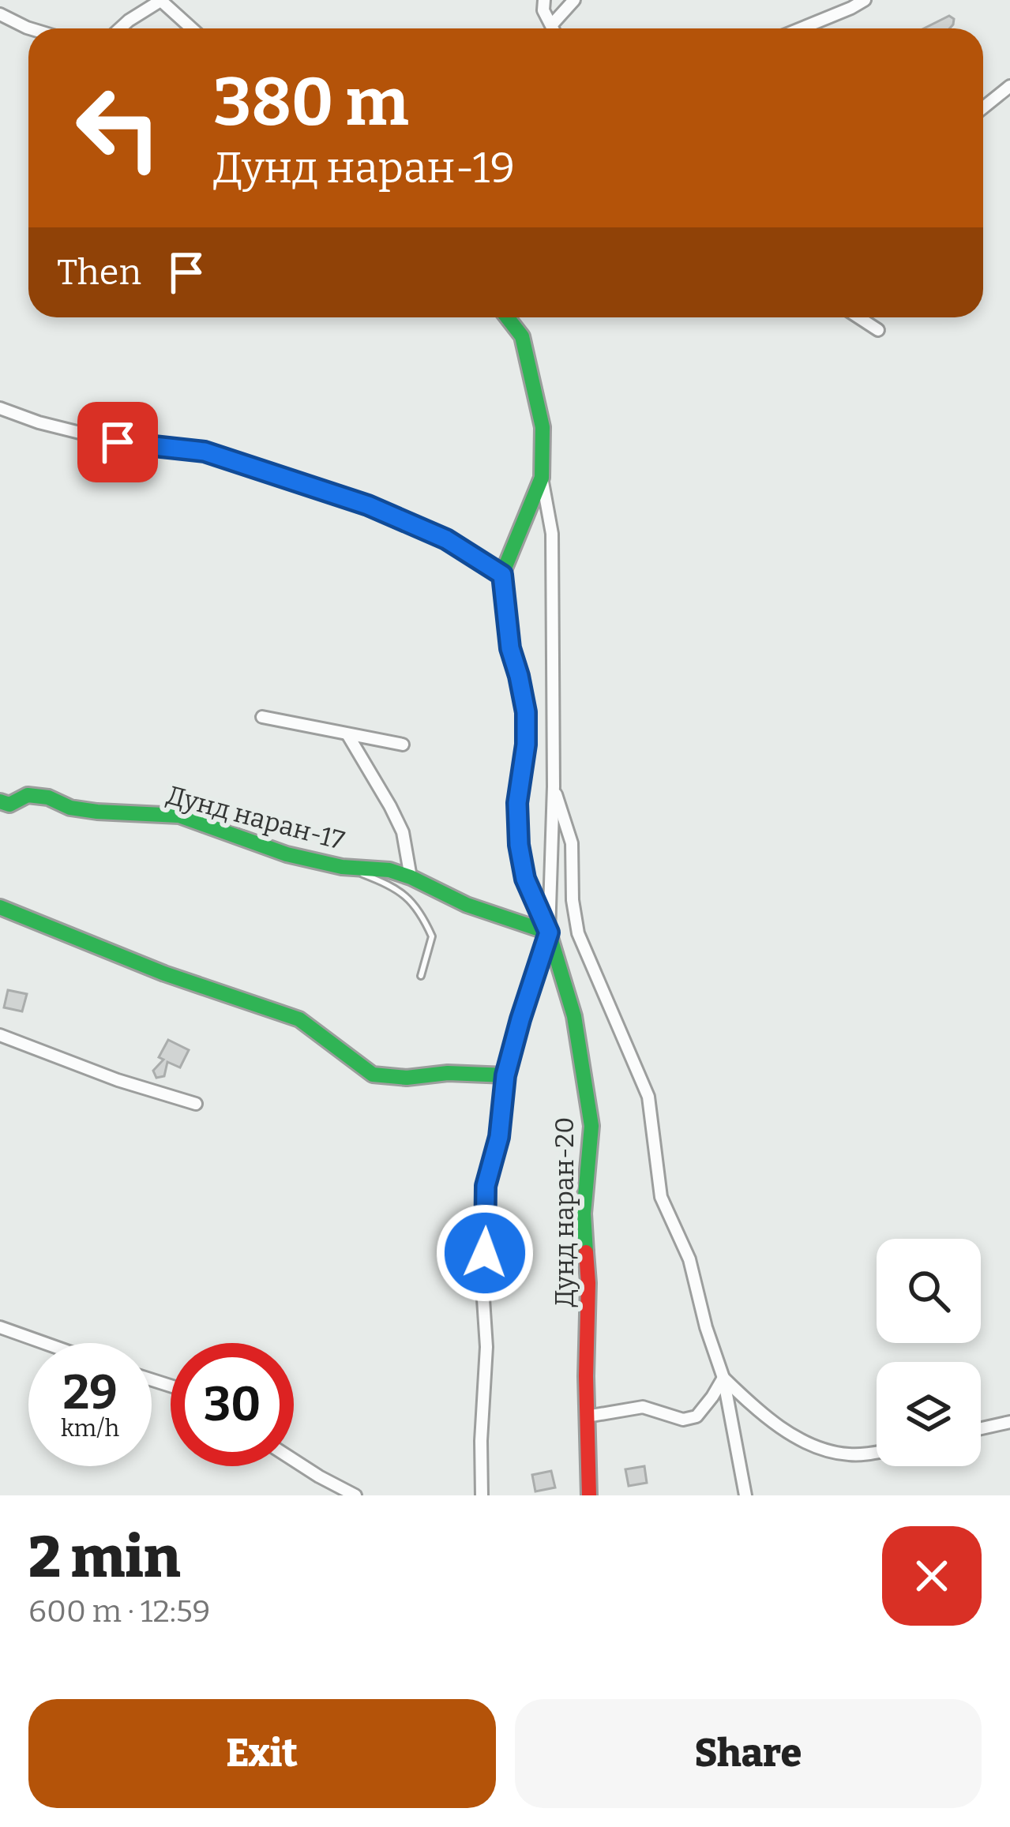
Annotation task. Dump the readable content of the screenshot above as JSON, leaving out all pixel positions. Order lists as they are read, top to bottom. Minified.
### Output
{"streets":{"street":["Дунд наран-17","Дунд наран-20"]},"crossings":[["Дунд наран-17","Дунд наран-20"]],"page":{"turn":["380 m","Дунд наран-19"],"then":"Then","speed":"29 km/h","limit":"30","heading":["2 min","600 m · 12:59"],"buttons":["Exit","Share"]}}
